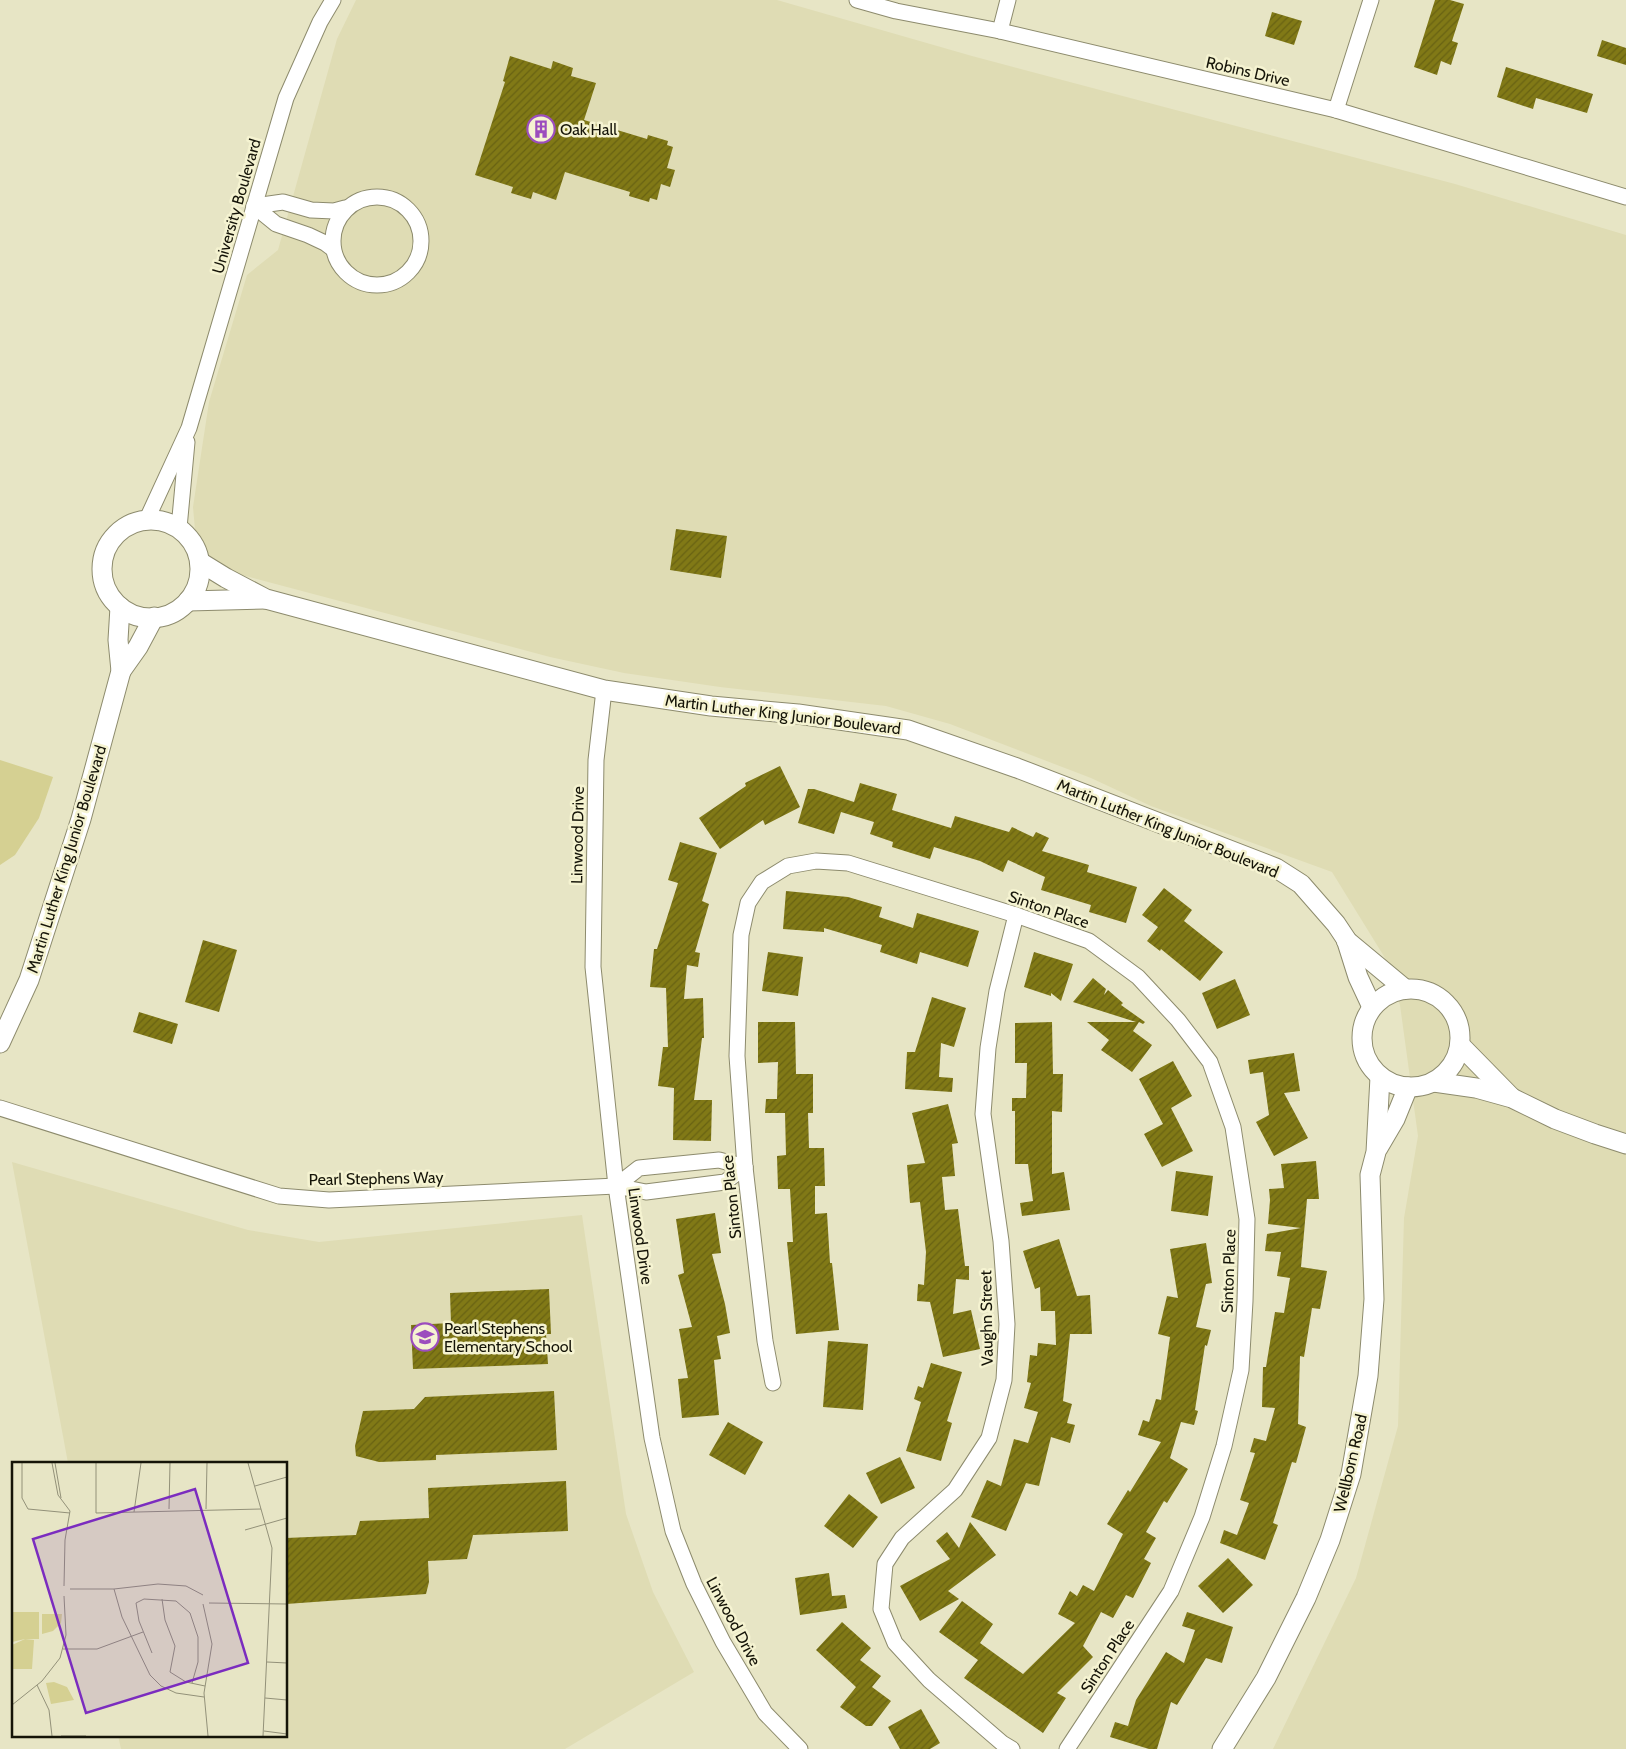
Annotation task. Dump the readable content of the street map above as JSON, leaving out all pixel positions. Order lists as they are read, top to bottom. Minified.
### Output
{"streets":{"street":["Robins Drive","University Boulevard","Martin Luther King Junior Boulevard","Linwood Drive","Sinton Place","Pearl Stephens Way","Vaughn Street","Wellborn Road"]},"crossings":[["University Boulevard","Martin Luther King Junior Boulevard"],["Martin Luther King Junior Boulevard","Linwood Drive"],["Linwood Drive","Pearl Stephens Way"],["Sinton Place","Pearl Stephens Way"],["Sinton Place","Vaughn Street"]],"places":{"building":["Oak Hall"],"school or university":["Pearl Stephens Elementary School"]}}
